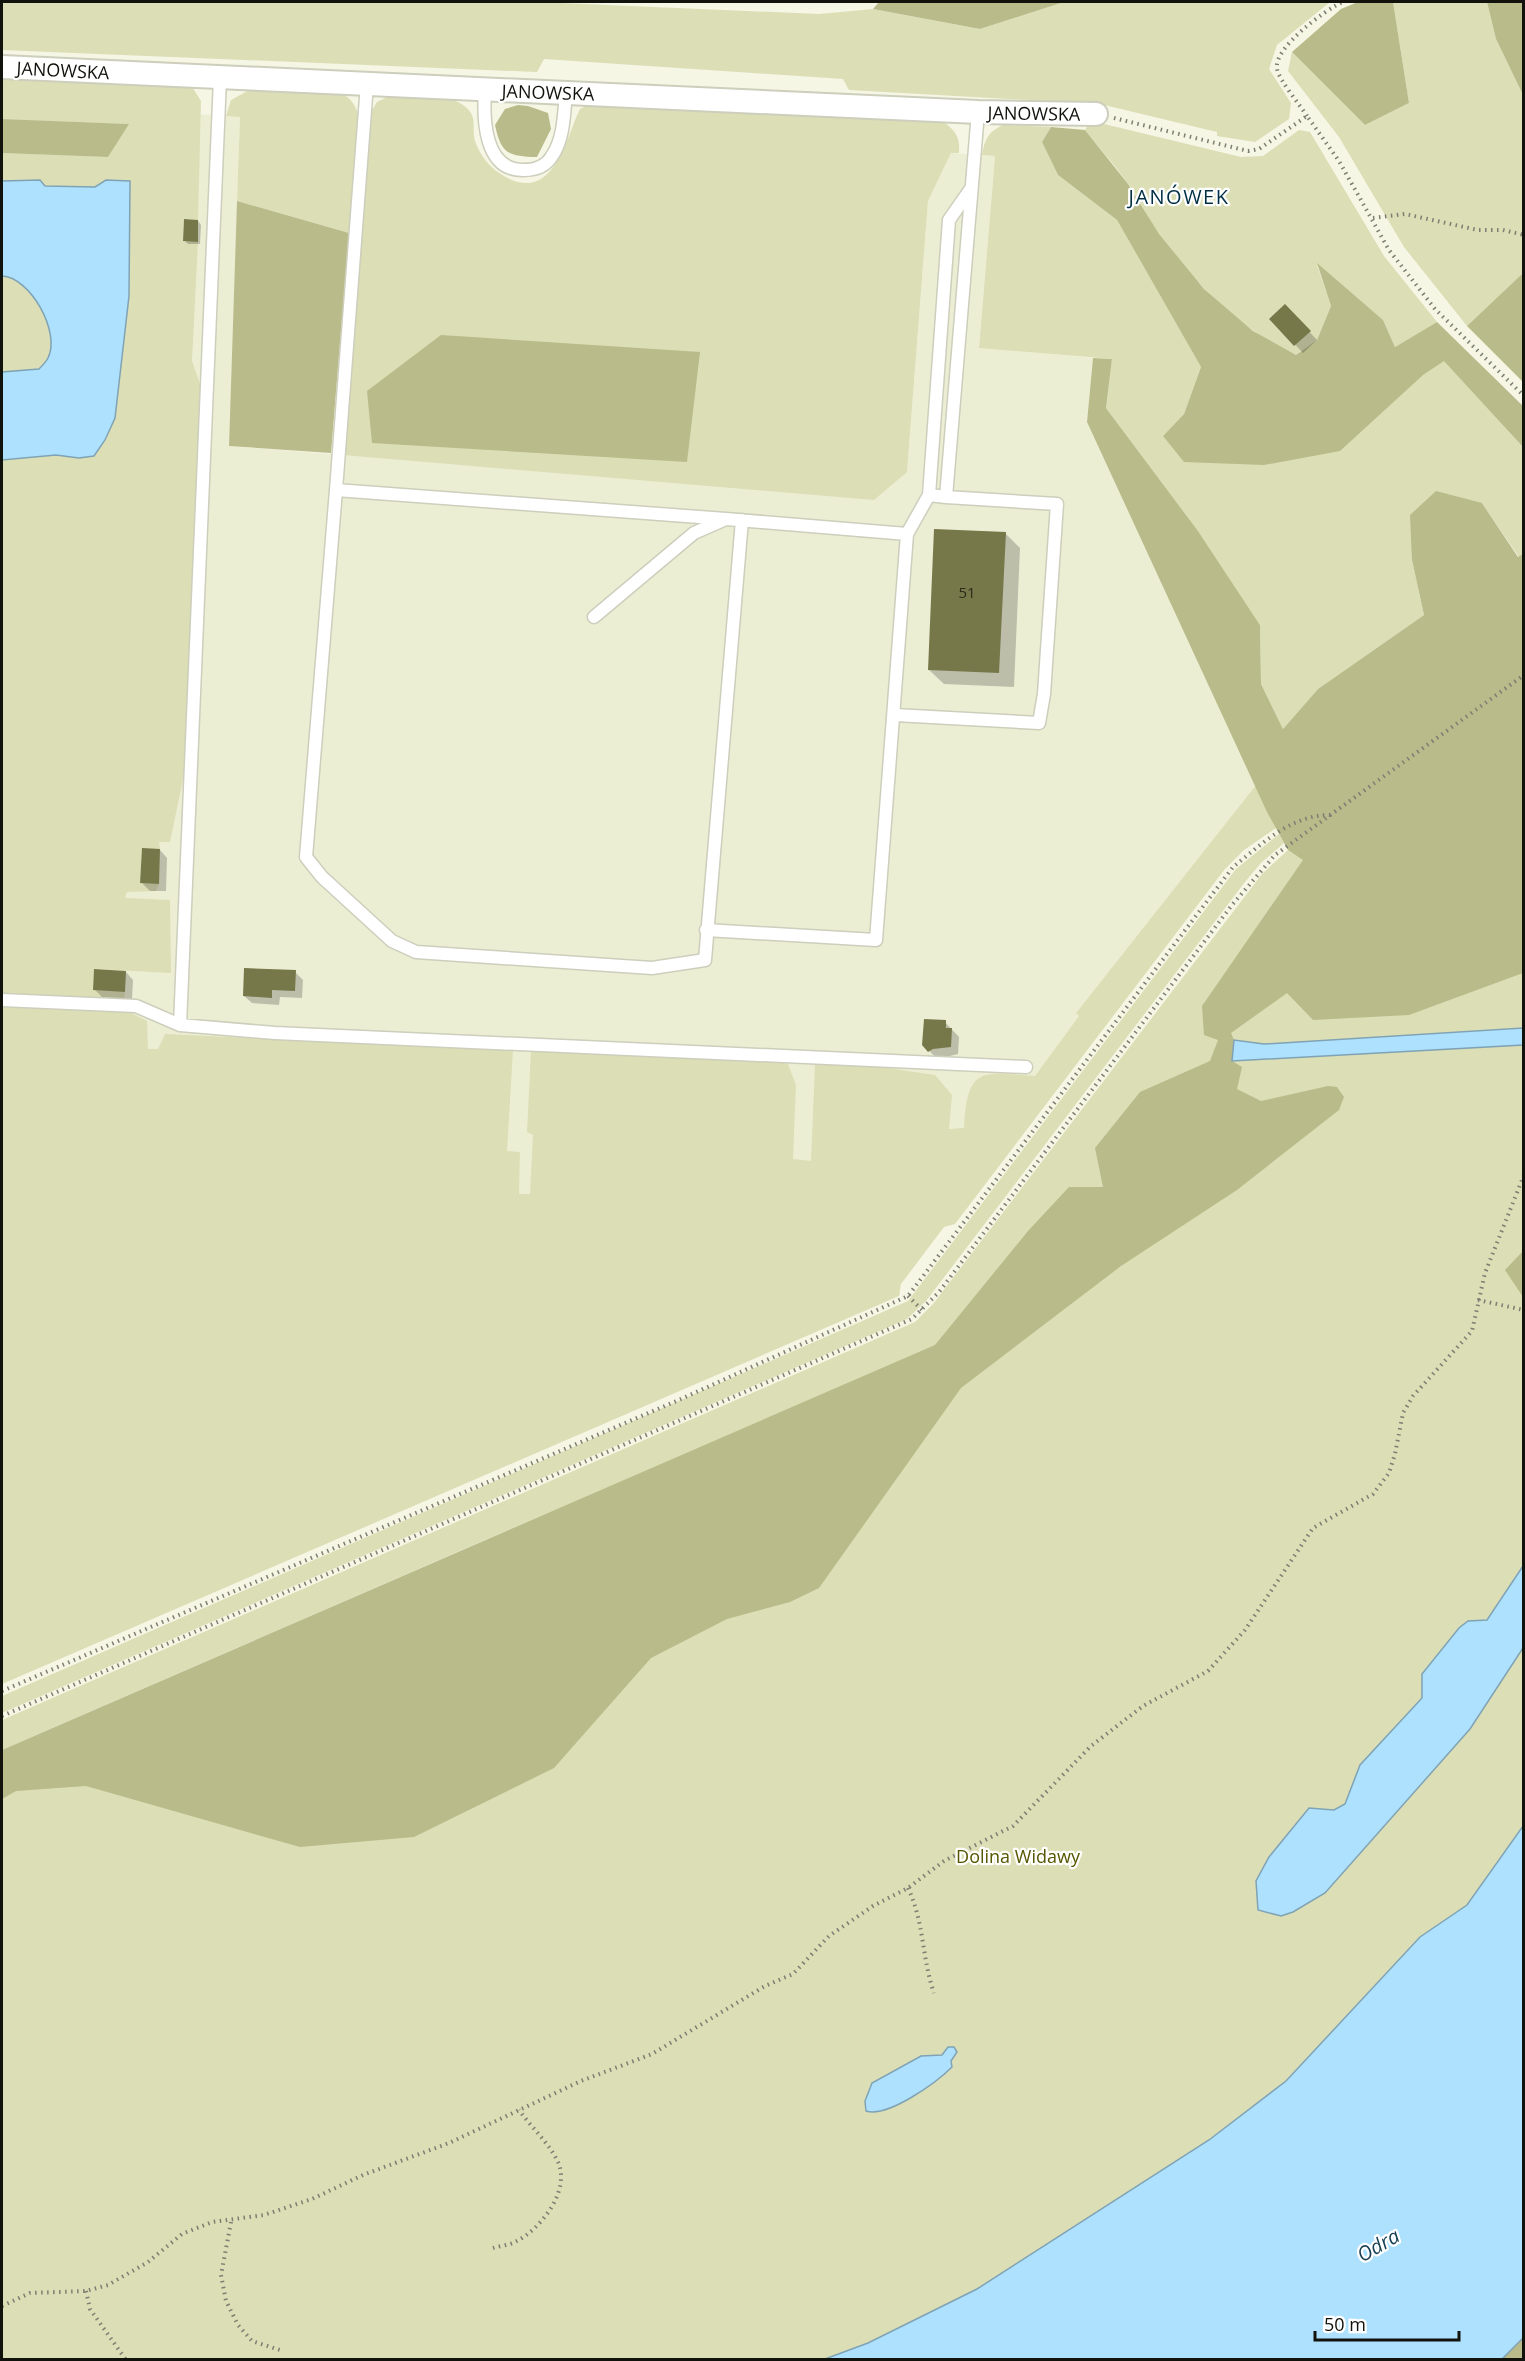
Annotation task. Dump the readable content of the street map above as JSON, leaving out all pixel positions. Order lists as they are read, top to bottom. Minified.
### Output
{"streets":{"street":["JANOWSKA"]},"districts":["JANÓWEK"],"water":["Odra"],"parks":["Dolina Widawy"],"house_numbers":["51"],"scale_bar":"50 m"}
